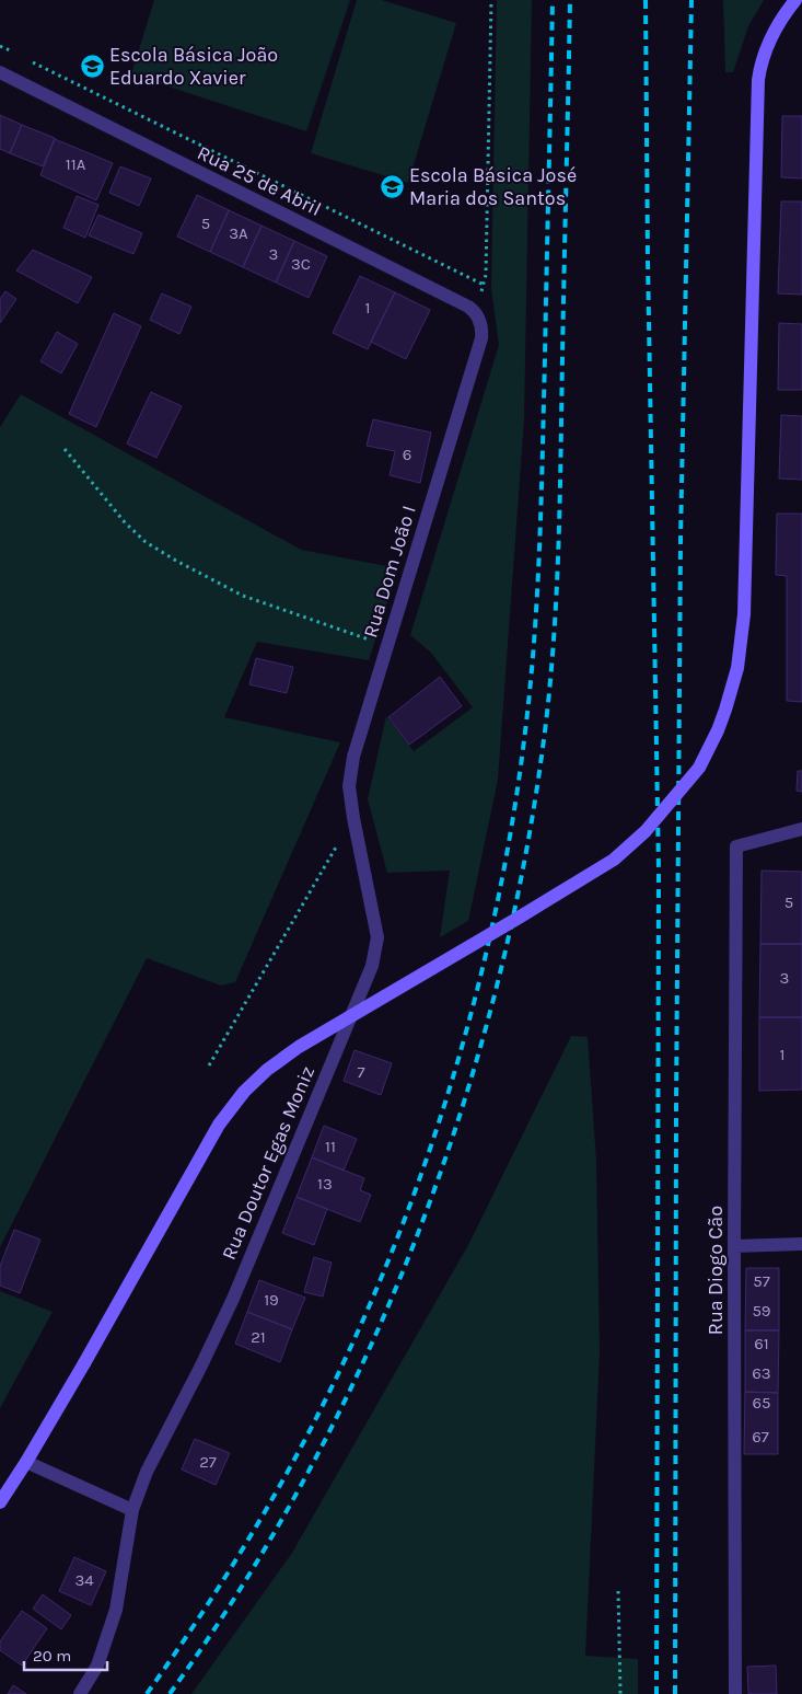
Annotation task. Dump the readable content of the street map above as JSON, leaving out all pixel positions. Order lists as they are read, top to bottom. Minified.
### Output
{"streets":{"street":["Rua 25 de Abril","Rua Dom João I","Rua Doutor Egas Moniz","Rua Diogo Cão"]},"crossings":[["Rua 25 de Abril","Rua Dom João I"],["Rua Dom João I","Rua Doutor Egas Moniz"]],"places":{"school or university":["Escola Básica João Eduardo Xavier","Escola Básica José Maria dos Santos"]},"house_numbers":["11A","5","3A","3","3C","1","6","5","3","1","7","11","13","57","19","59","21","61","63","65","67","27","34"],"scale_bar":"20 m"}
